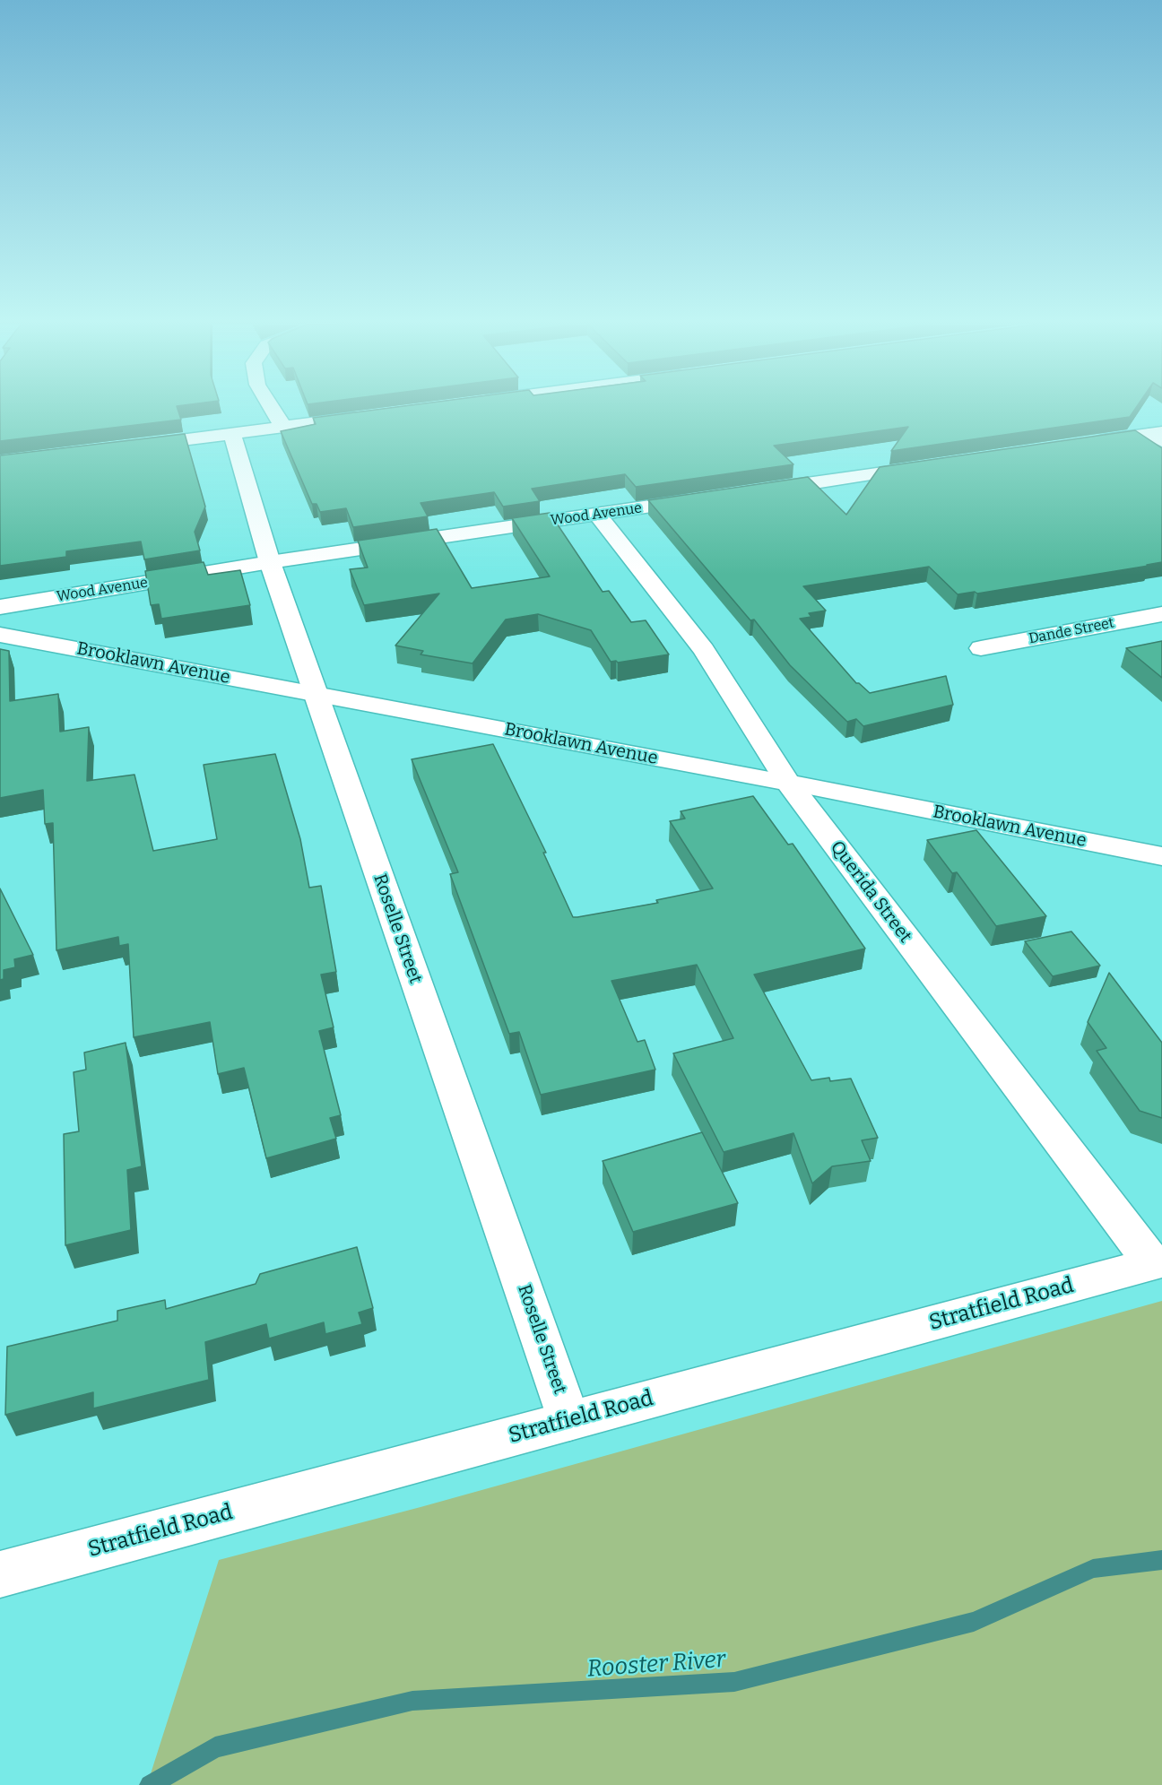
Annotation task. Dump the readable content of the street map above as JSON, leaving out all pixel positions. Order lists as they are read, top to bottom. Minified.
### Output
{"streets":{"street":["Wood Avenue","Dande Street","Brooklawn Avenue","Querida Street","Roselle Street","Stratfield Road"]},"crossings":[["Wood Avenue","Querida Street"],["Wood Avenue","Roselle Street"],["Brooklawn Avenue","Querida Street"],["Brooklawn Avenue","Roselle Street"],["Querida Street","Stratfield Road"],["Roselle Street","Stratfield Road"]],"water":["Rooster River"]}
